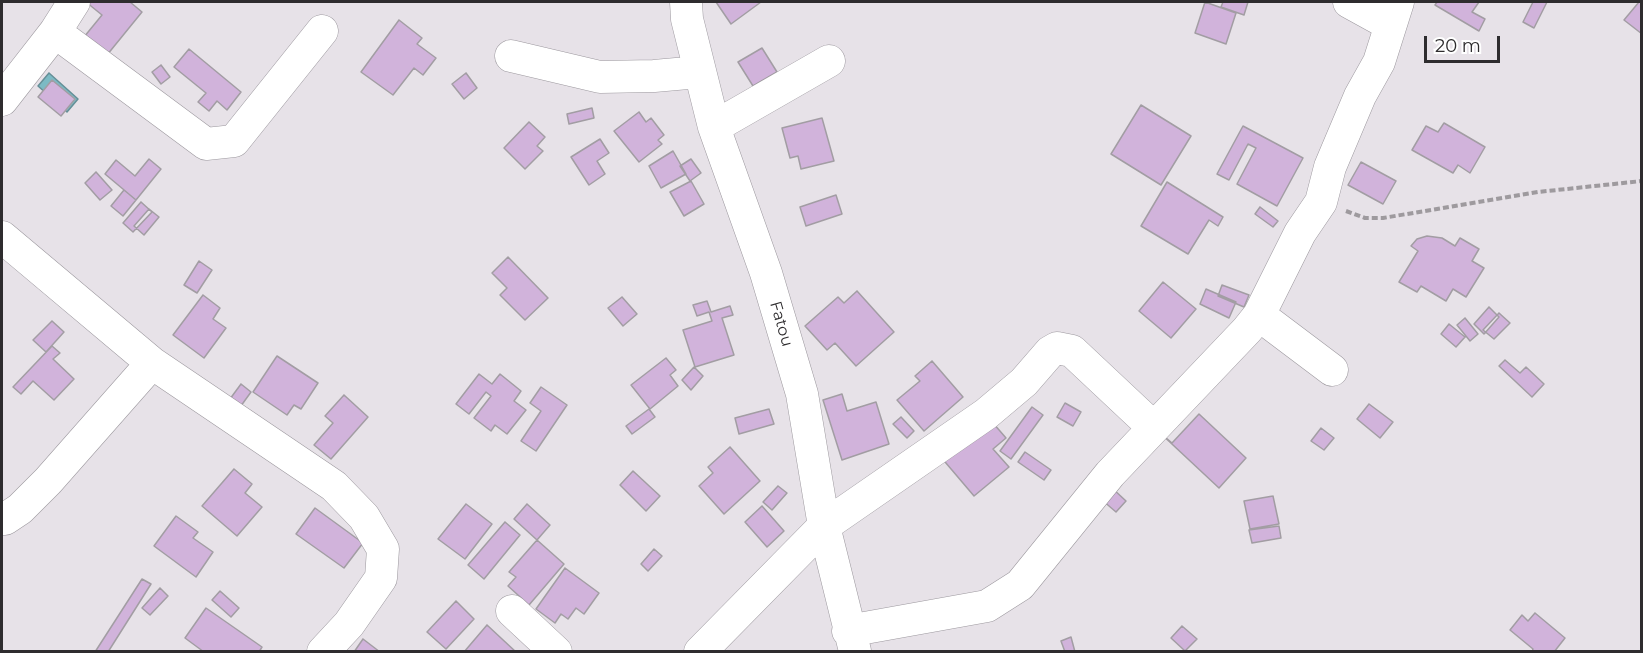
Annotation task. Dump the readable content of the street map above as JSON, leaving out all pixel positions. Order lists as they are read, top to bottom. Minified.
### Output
{"streets":{"street":["Fatou"]},"scale_bar":"20 m"}
